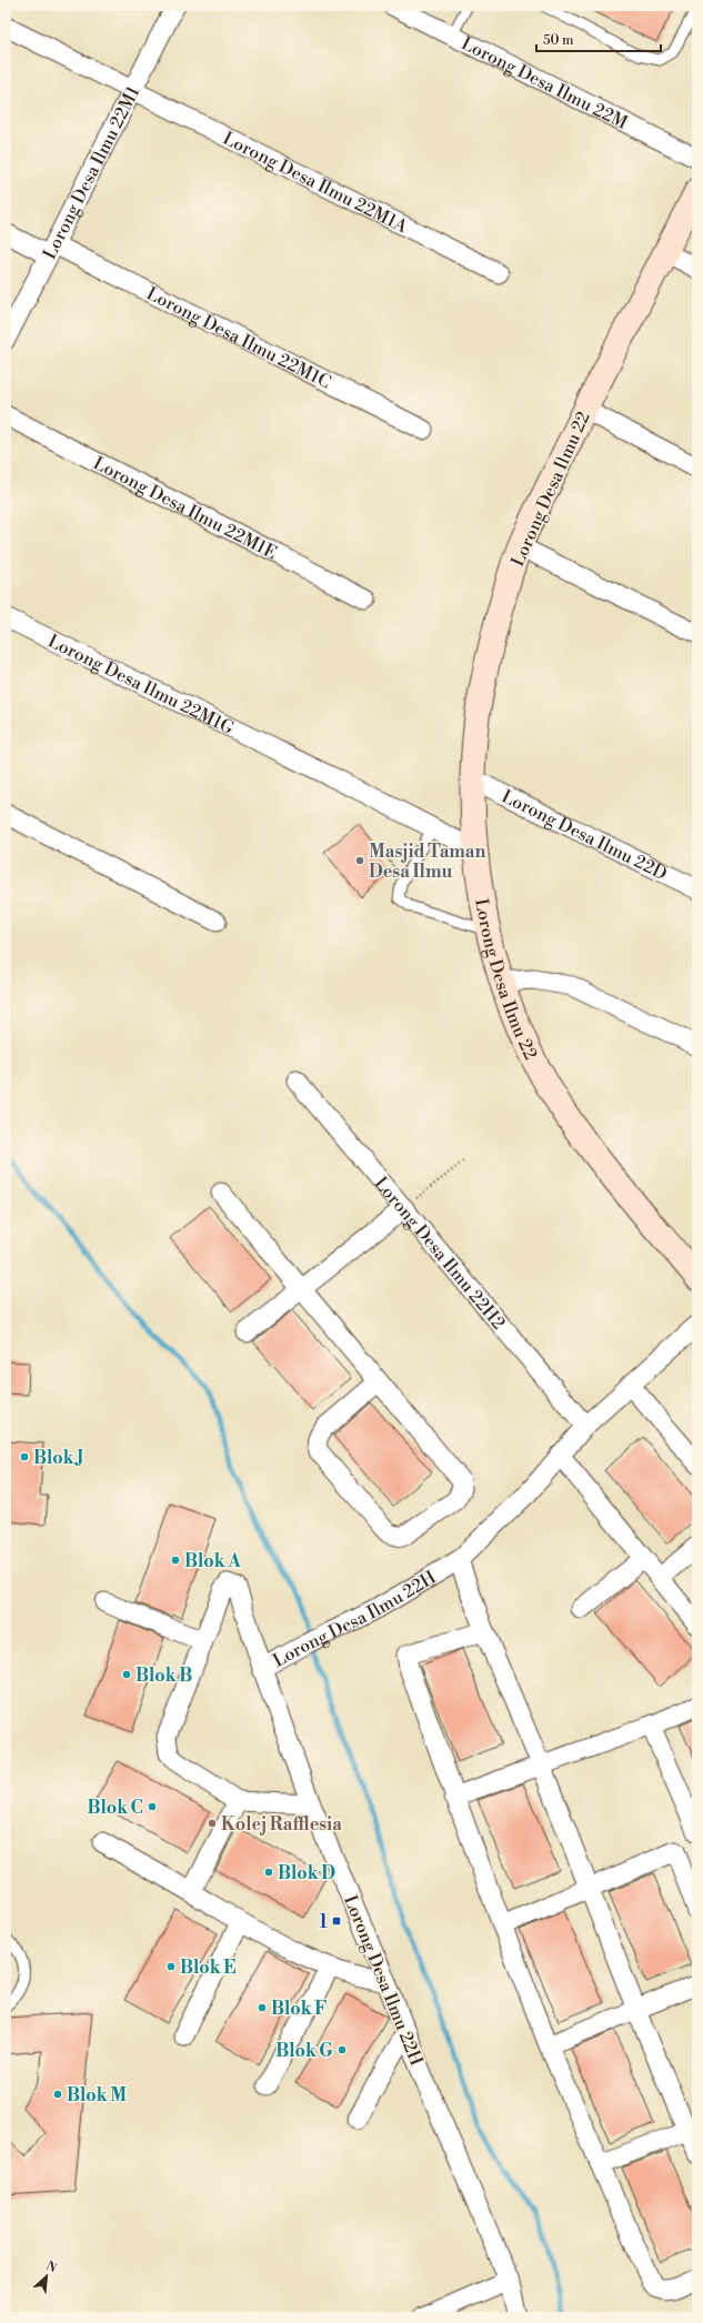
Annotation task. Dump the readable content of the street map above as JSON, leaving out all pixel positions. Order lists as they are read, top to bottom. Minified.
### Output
{"streets":{"street":["Lorong Desa Ilmu 22M","Lorong Desa Ilmu 22M1","Lorong Desa Ilmu 22M1A","Lorong Desa Ilmu 22M1C","Lorong Desa Ilmu 22","Lorong Desa Ilmu 22M1E","Lorong Desa Ilmu 22M1G","Lorong Desa Ilmu 22D","Lorong Desa Ilmu 22H2","Lorong Desa Ilmu 22H"]},"crossings":[["Lorong Desa Ilmu 22M1","Lorong Desa Ilmu 22M1A"],["Lorong Desa Ilmu 22M1","Lorong Desa Ilmu 22M1C"],["Lorong Desa Ilmu 22","Lorong Desa Ilmu 22M1G"],["Lorong Desa Ilmu 22","Lorong Desa Ilmu 22D"],["Lorong Desa Ilmu 22H2","Lorong Desa Ilmu 22H"]],"places":{"other":["Masjid Taman Desa Ilmu","Blok J","Blok A","Blok B","Blok C","Kolej Rafflesia","Blok D","Blok E","Blok F","Blok G","Blok M"],"transit":["1"]},"scale_bar":"50 m","north":"top right"}
